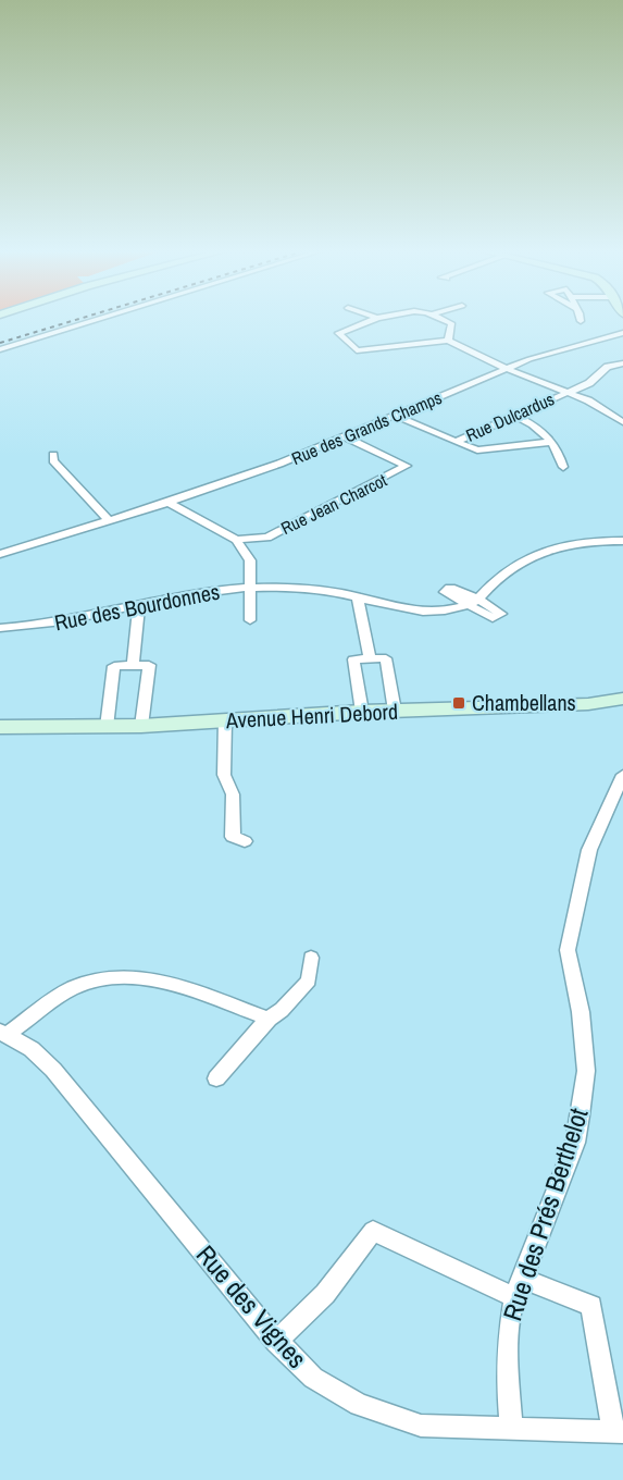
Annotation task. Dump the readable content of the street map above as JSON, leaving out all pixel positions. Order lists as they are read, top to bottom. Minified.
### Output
{"streets":{"street":["Rue Dulcardus","Rue des Grands Champs","Rue Jean Charcot","Rue des Bourdonnes","Avenue Henri Debord","Rue des Prés Berthelot","Rue des Vignes"]},"crossings":[["Rue Dulcardus","Rue des Grands Champs"],["Rue des Grands Champs","Rue Jean Charcot"],["Rue des Prés Berthelot","Rue des Vignes"]],"places":{"transit":["Chambellans"]}}
